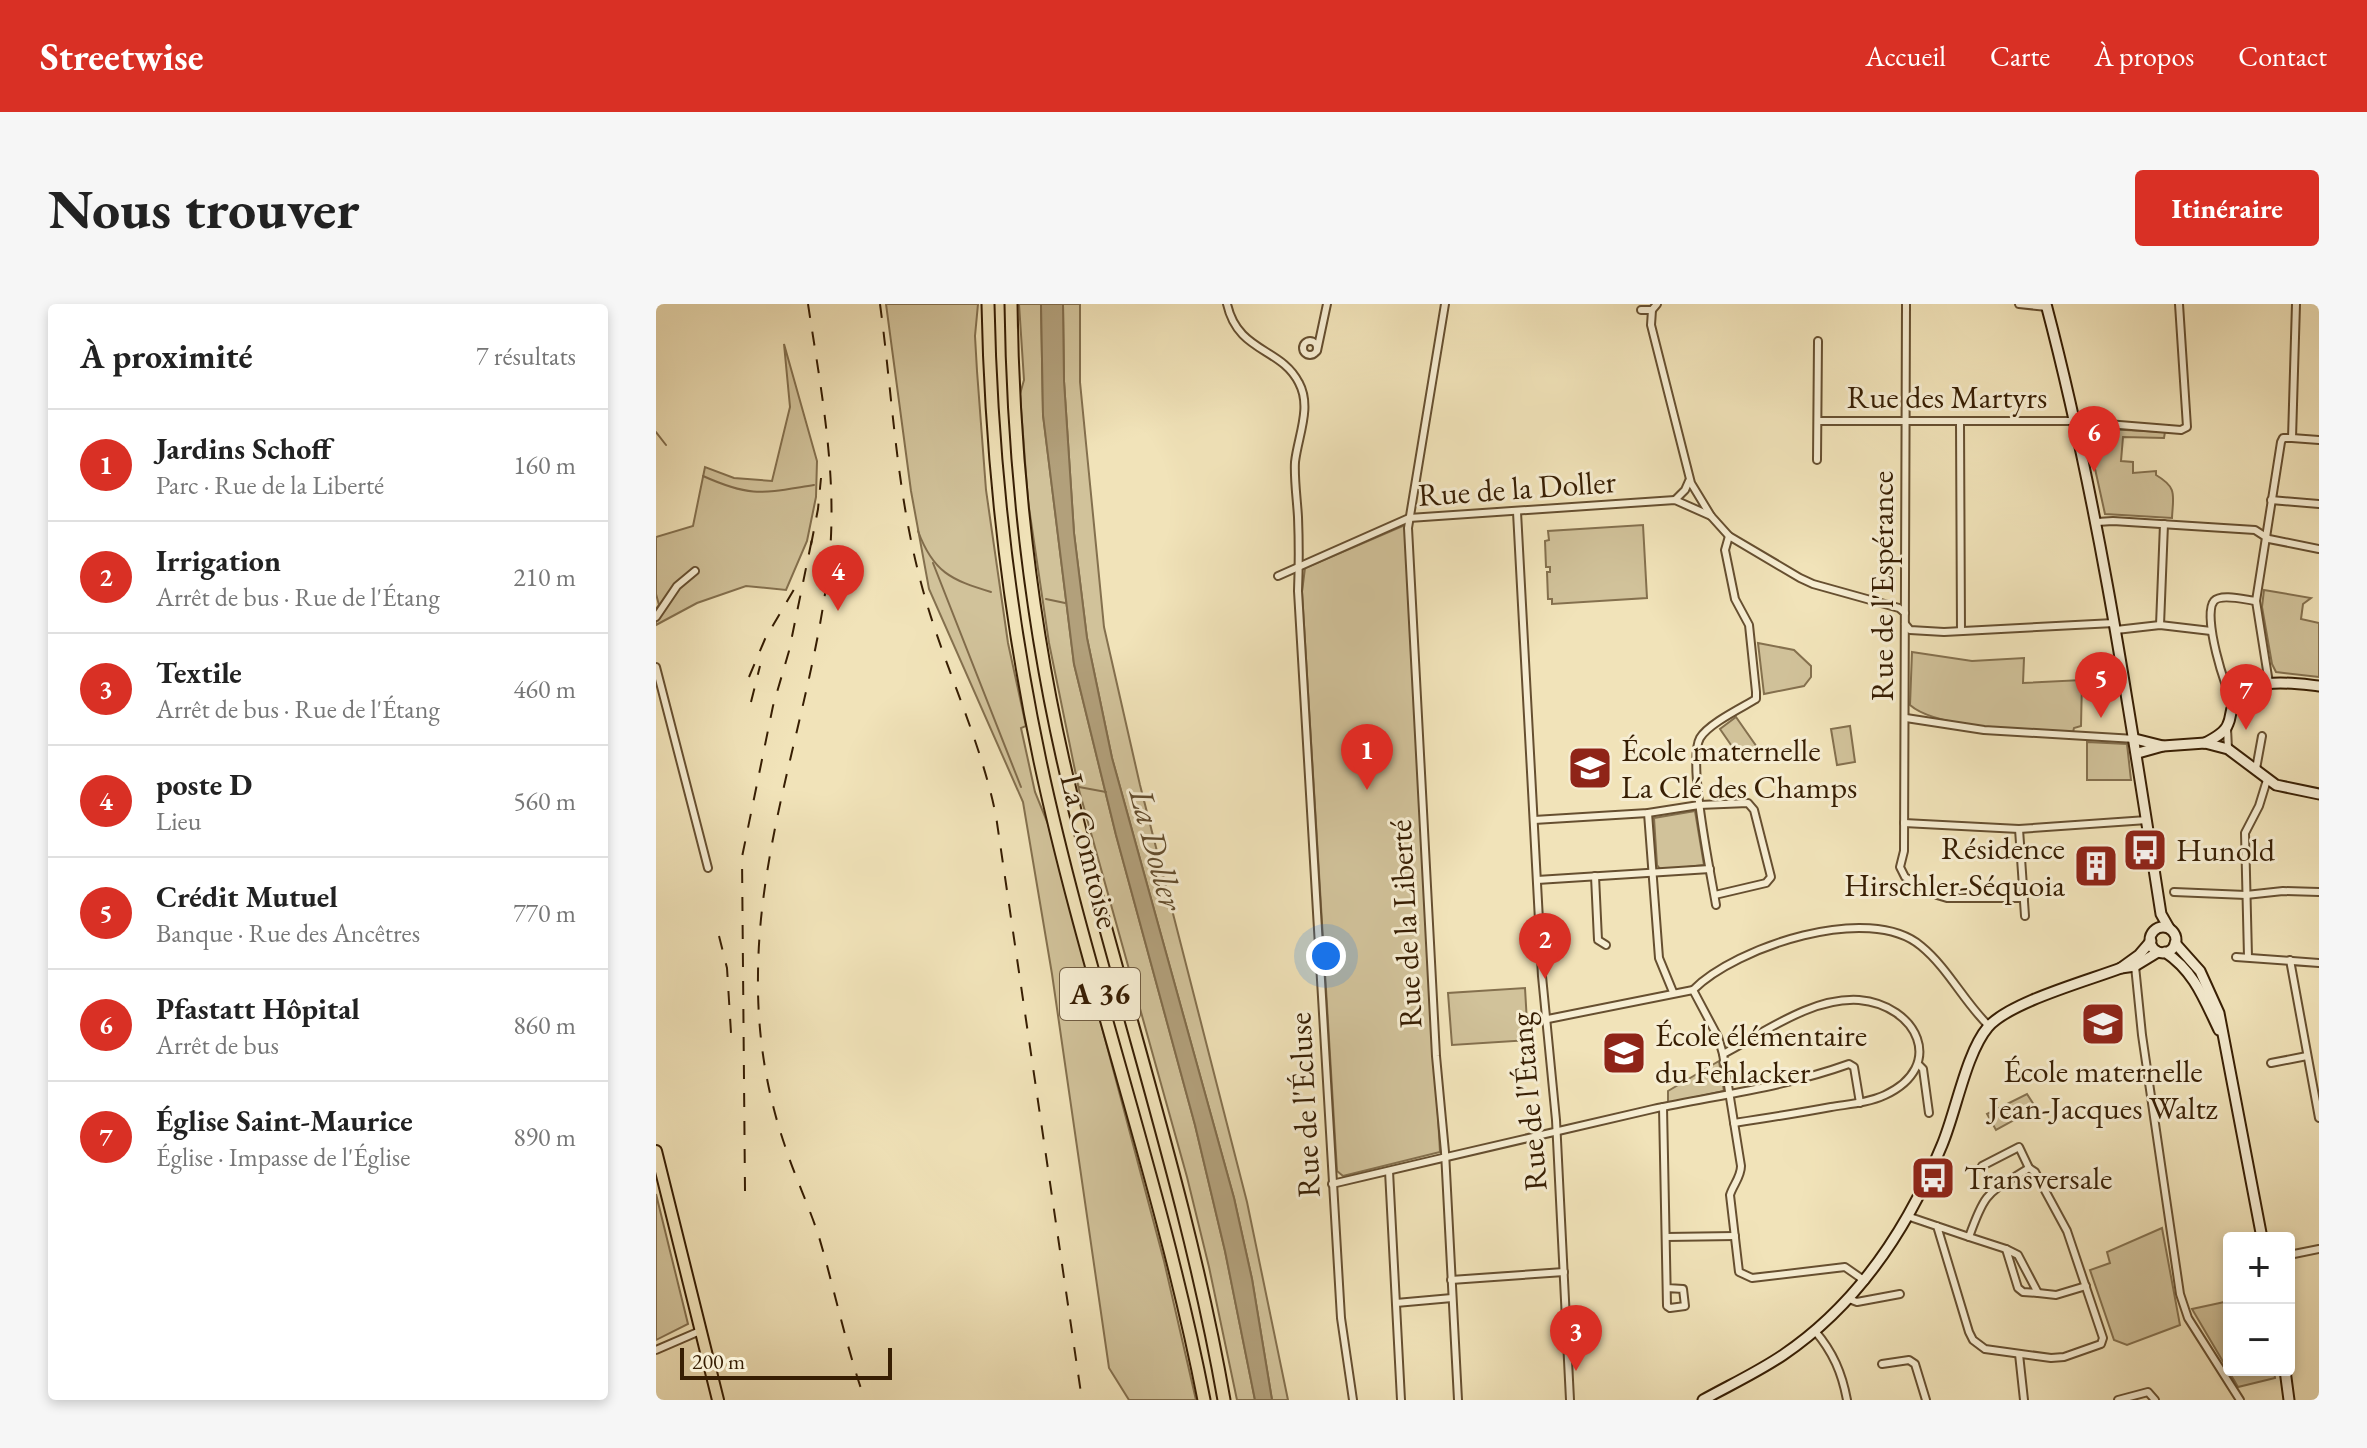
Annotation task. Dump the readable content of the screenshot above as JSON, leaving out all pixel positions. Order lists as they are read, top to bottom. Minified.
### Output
{"streets":{"highway":["La Comtoise","A 36"],"street":["Rue des Martyrs","Rue de la Doller","Rue de l'Espérance","Rue de la Liberté","Rue de l'Étang","Rue de l'Écluse"]},"crossings":[["Rue des Martyrs","Rue de l'Espérance"],["Rue de la Doller","Rue de la Liberté"],["Rue de la Doller","Rue de l'Étang"],["Rue de la Doller","Rue de l'Écluse"]],"water":["La Doller"],"places":{"school or university":["École maternelle La Clé des Champs","École maternelle Jean-Jacques Waltz","École élémentaire du Fehlacker"],"bus stop":["Hunold","Transversale"],"building":["Résidence Hirschler-Séquoia"]},"scale_bar":"200 m","page":{"header":"Streetwise","nav":["Accueil","Carte","À propos","Contact"],"buttons":"Itinéraire","title":"Nous trouver","heading":["À proximité","7 résultats"],"pins":["6","4","5","7","1","2","3"],"list":[{"mark":"1","name":"Jardins Schoff","note":"Parc · Rue de la Liberté","value":"160 m"},{"mark":"2","name":"Irrigation","note":"Arrêt de bus · Rue de l'Étang","value":"210 m"},{"mark":"3","name":"Textile","note":"Arrêt de bus · Rue de l'Étang","value":"460 m"},{"mark":"4","name":"poste D","note":"Lieu","value":"560 m"},{"mark":"5","name":"Crédit Mutuel","note":"Banque · Rue des Ancêtres","value":"770 m"},{"mark":"6","name":"Pfastatt Hôpital","note":"Arrêt de bus","value":"860 m"},{"mark":"7","name":"Église Saint-Maurice","note":"Église · Impasse de l'Église","value":"890 m"}],"map_buttons":["+","−"],"scale":"200 m"}}
